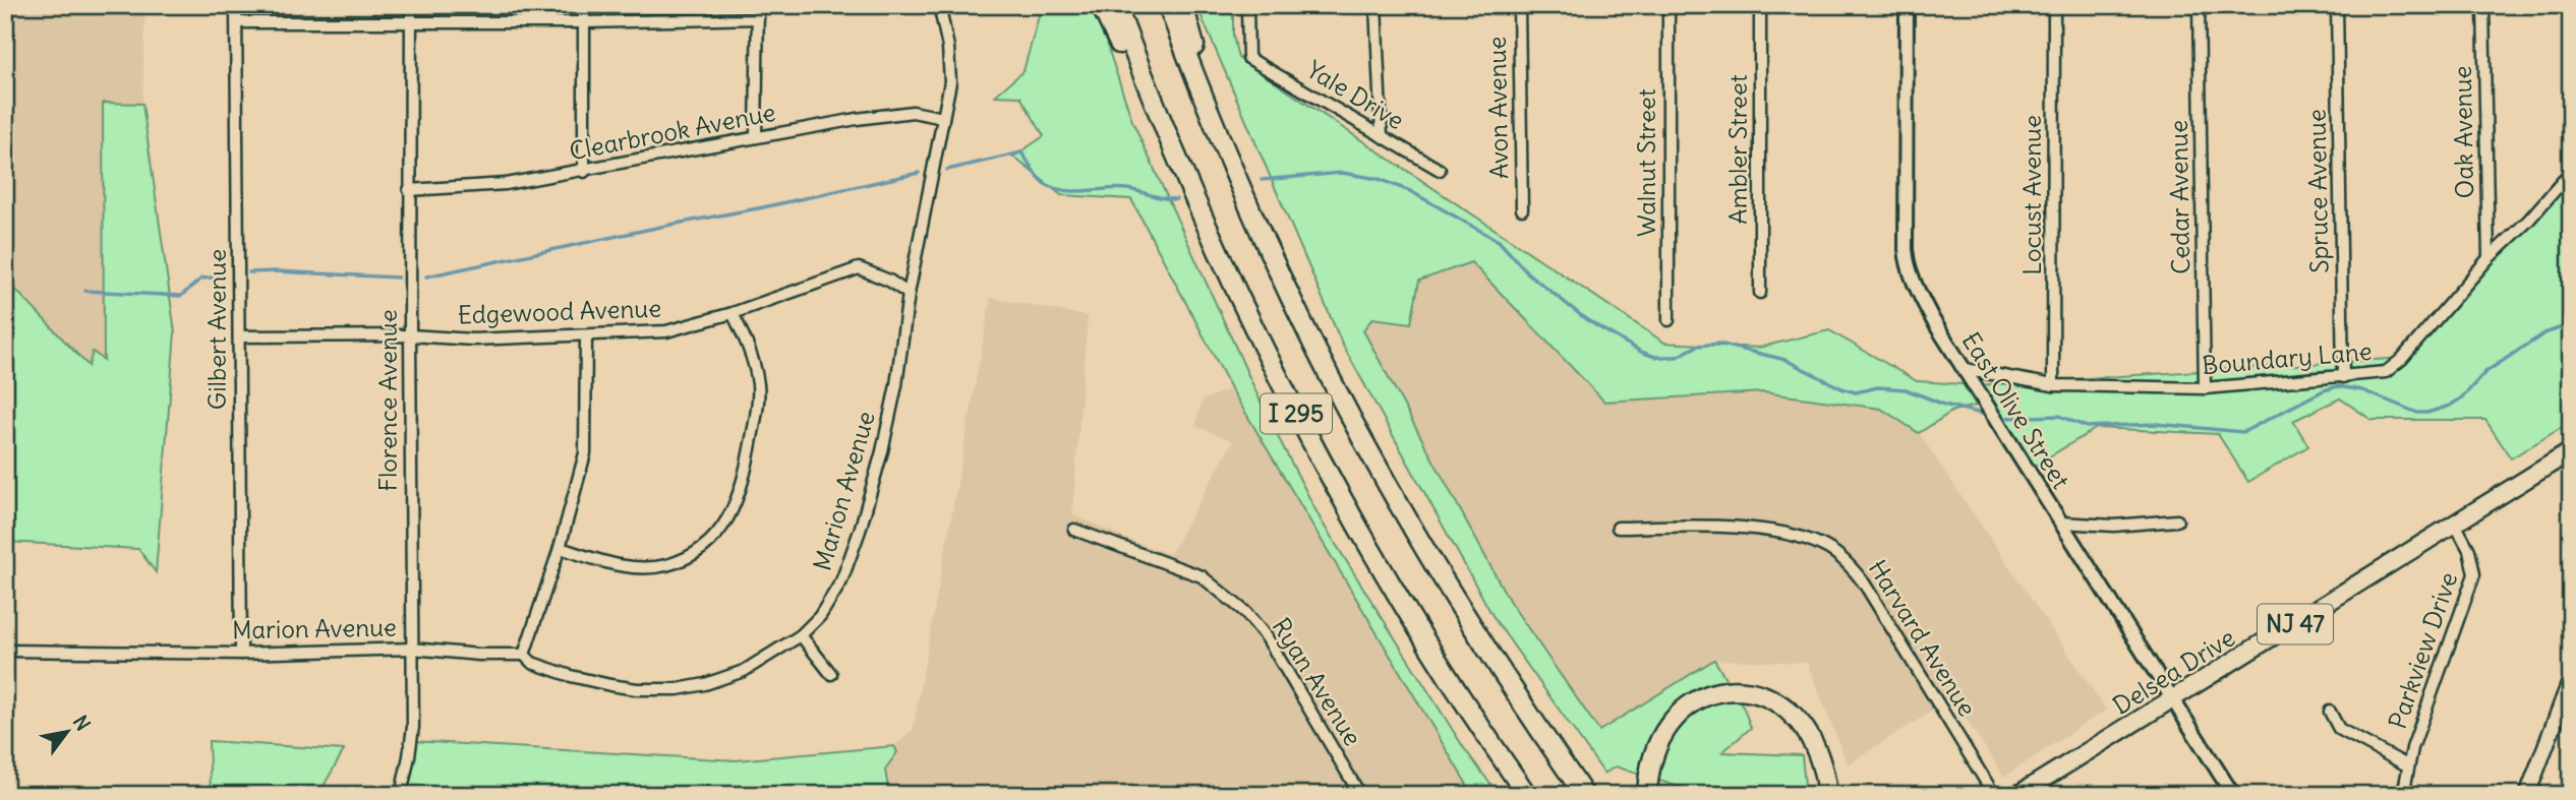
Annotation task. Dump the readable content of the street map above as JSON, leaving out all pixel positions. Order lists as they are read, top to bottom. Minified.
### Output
{"streets":{"highway":["I 295"],"main road":["NJ 47","Delsea Drive"],"street":["Yale Drive","Avon Avenue","Clearbrook Avenue","Oak Avenue","Ambler Street","Walnut Street","Spruce Avenue","Locust Avenue","Cedar Avenue","Edgewood Avenue","Gilbert Avenue","Boundary Lane","Florence Avenue","East Olive Street","Marion Avenue","Harvard Avenue","Parkview Drive","Ryan Avenue"]},"crossings":[["Clearbrook Avenue","Florence Avenue"],["Clearbrook Avenue","Marion Avenue"],["Oak Avenue","Boundary Lane"],["Spruce Avenue","Boundary Lane"],["Locust Avenue","Boundary Lane"],["Cedar Avenue","Boundary Lane"],["Edgewood Avenue","Gilbert Avenue"],["Edgewood Avenue","Florence Avenue"],["Edgewood Avenue","Marion Avenue"],["Gilbert Avenue","Marion Avenue"],["Boundary Lane","East Olive Street"],["Florence Avenue","Marion Avenue"],["East Olive Street","Delsea Drive"],["Parkview Drive","Delsea Drive"]],"north":"top right"}
